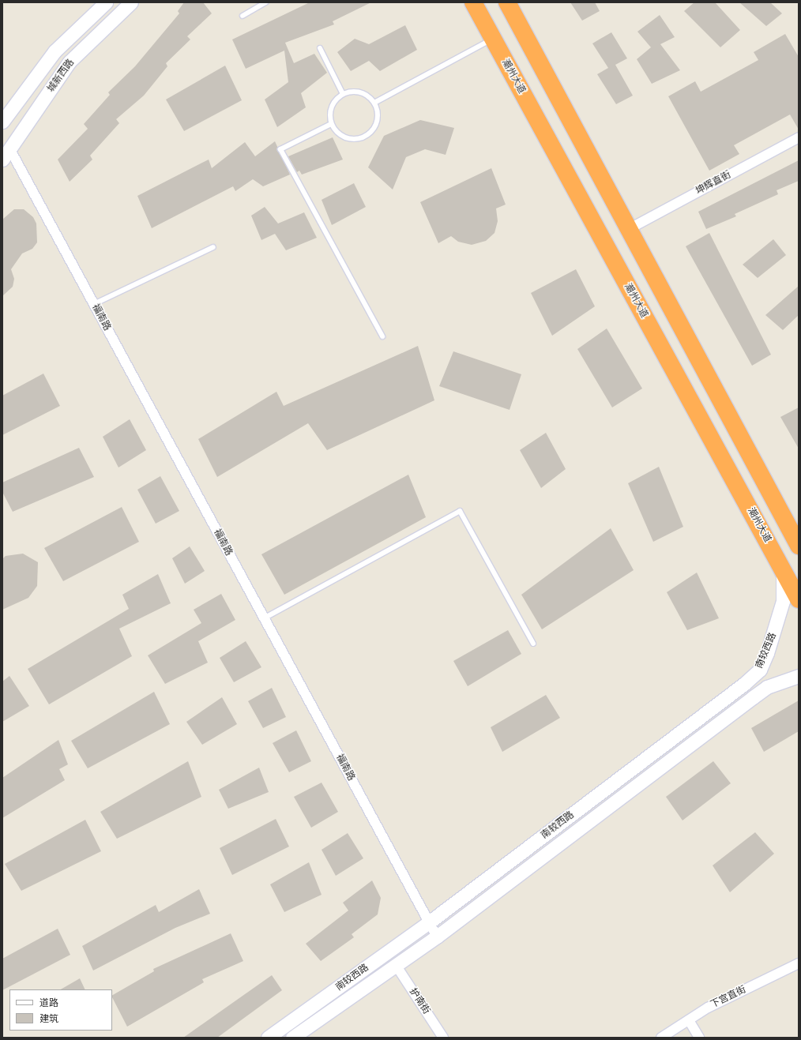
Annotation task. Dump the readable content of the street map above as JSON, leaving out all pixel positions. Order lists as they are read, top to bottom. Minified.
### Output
{"streets":{"highway":["潮州大道"],"main road":["城新西路","南较西路"],"street":["坤辉直街","福南路","下宫直街","护南街"]},"crossings":[["城新西路","福南路"],["潮州大道","南较西路"],["福南路","南较西路"],["南较西路","护南街"]],"legend":["道路","建筑"]}
